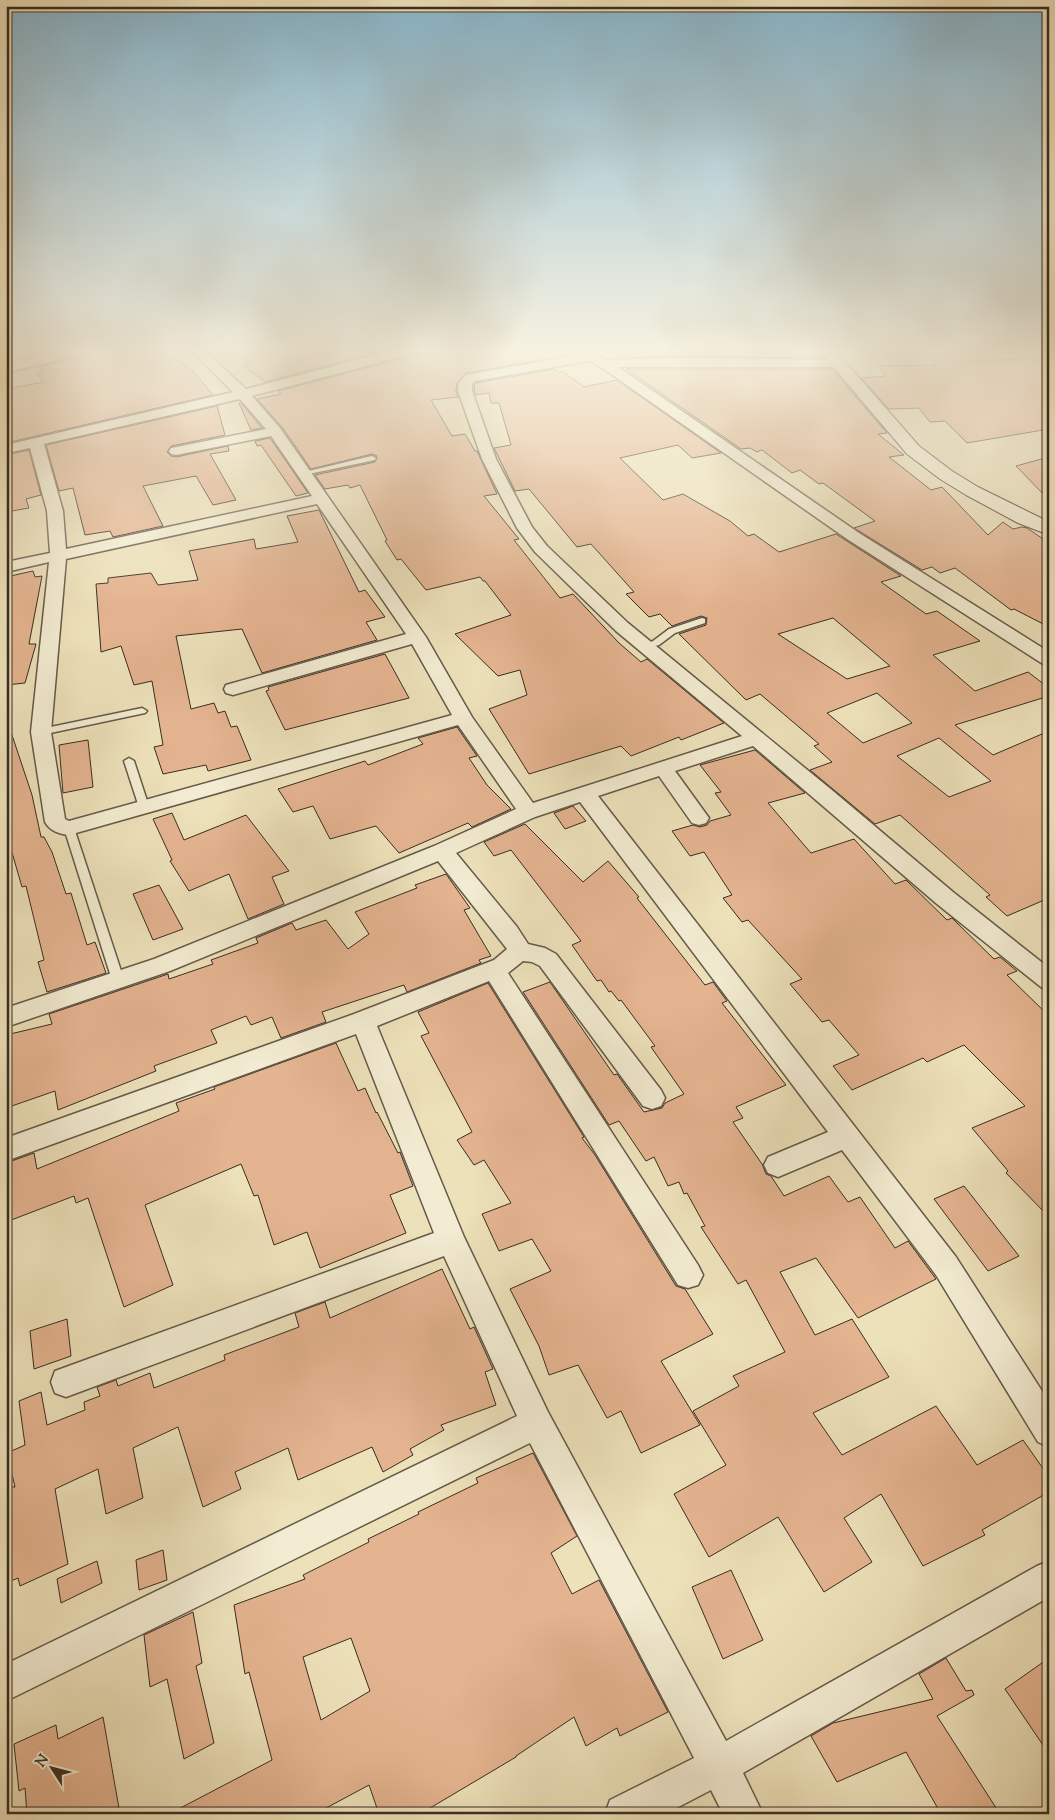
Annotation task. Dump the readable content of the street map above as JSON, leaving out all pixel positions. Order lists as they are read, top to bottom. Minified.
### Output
{"north":"top left"}
